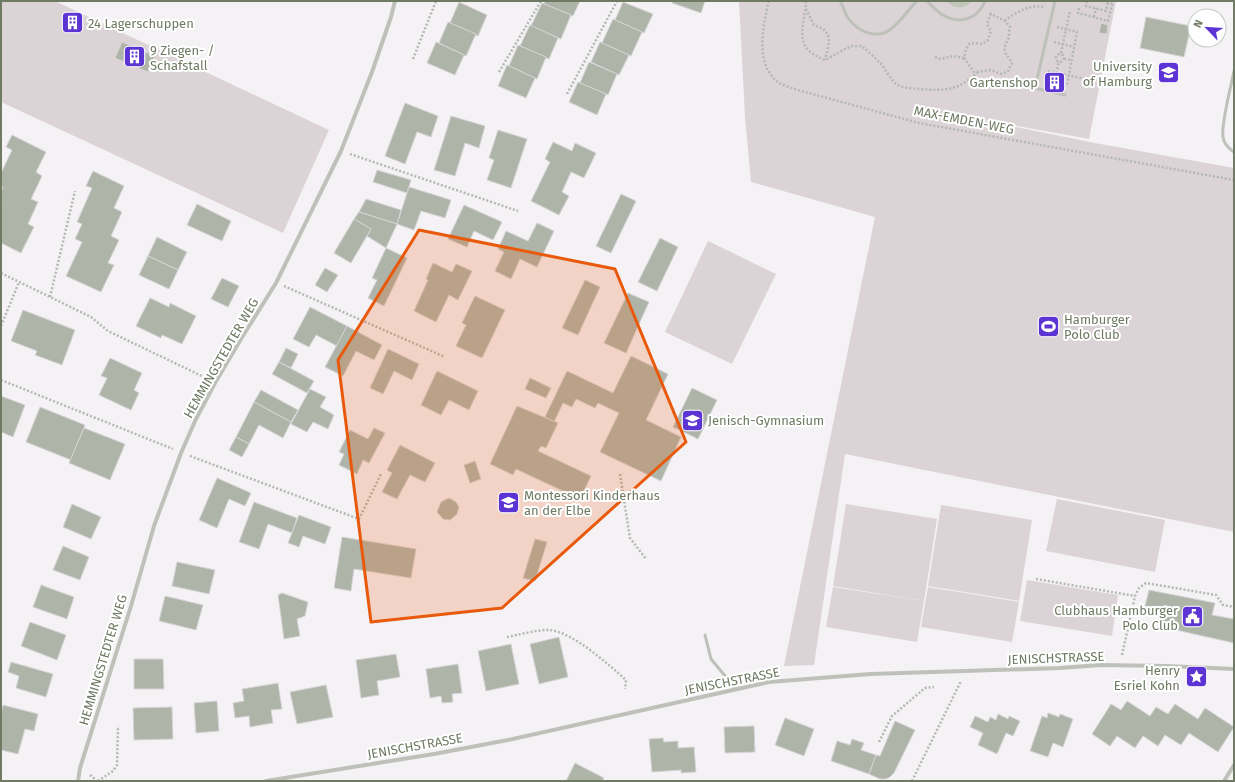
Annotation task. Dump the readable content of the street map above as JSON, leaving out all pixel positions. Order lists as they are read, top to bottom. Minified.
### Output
{"streets":{"street":["HEMMINGSTEDTER WEG","JENISCHSTRASSE"],"path":["MAX-EMDEN-WEG"]},"places":{"building":["24 Lagerschuppen","9 Ziegen- / Schafstall","Gartenshop"],"school or university":["University of Hamburg","Jenisch-Gymnasium","Montessori Kinderhaus an der Elbe"],"sports":["Hamburger Polo Club"],"public building":["Clubhaus Hamburger Polo Club"],"place":["Henry Esriel Kohn"]},"north":"top left"}
